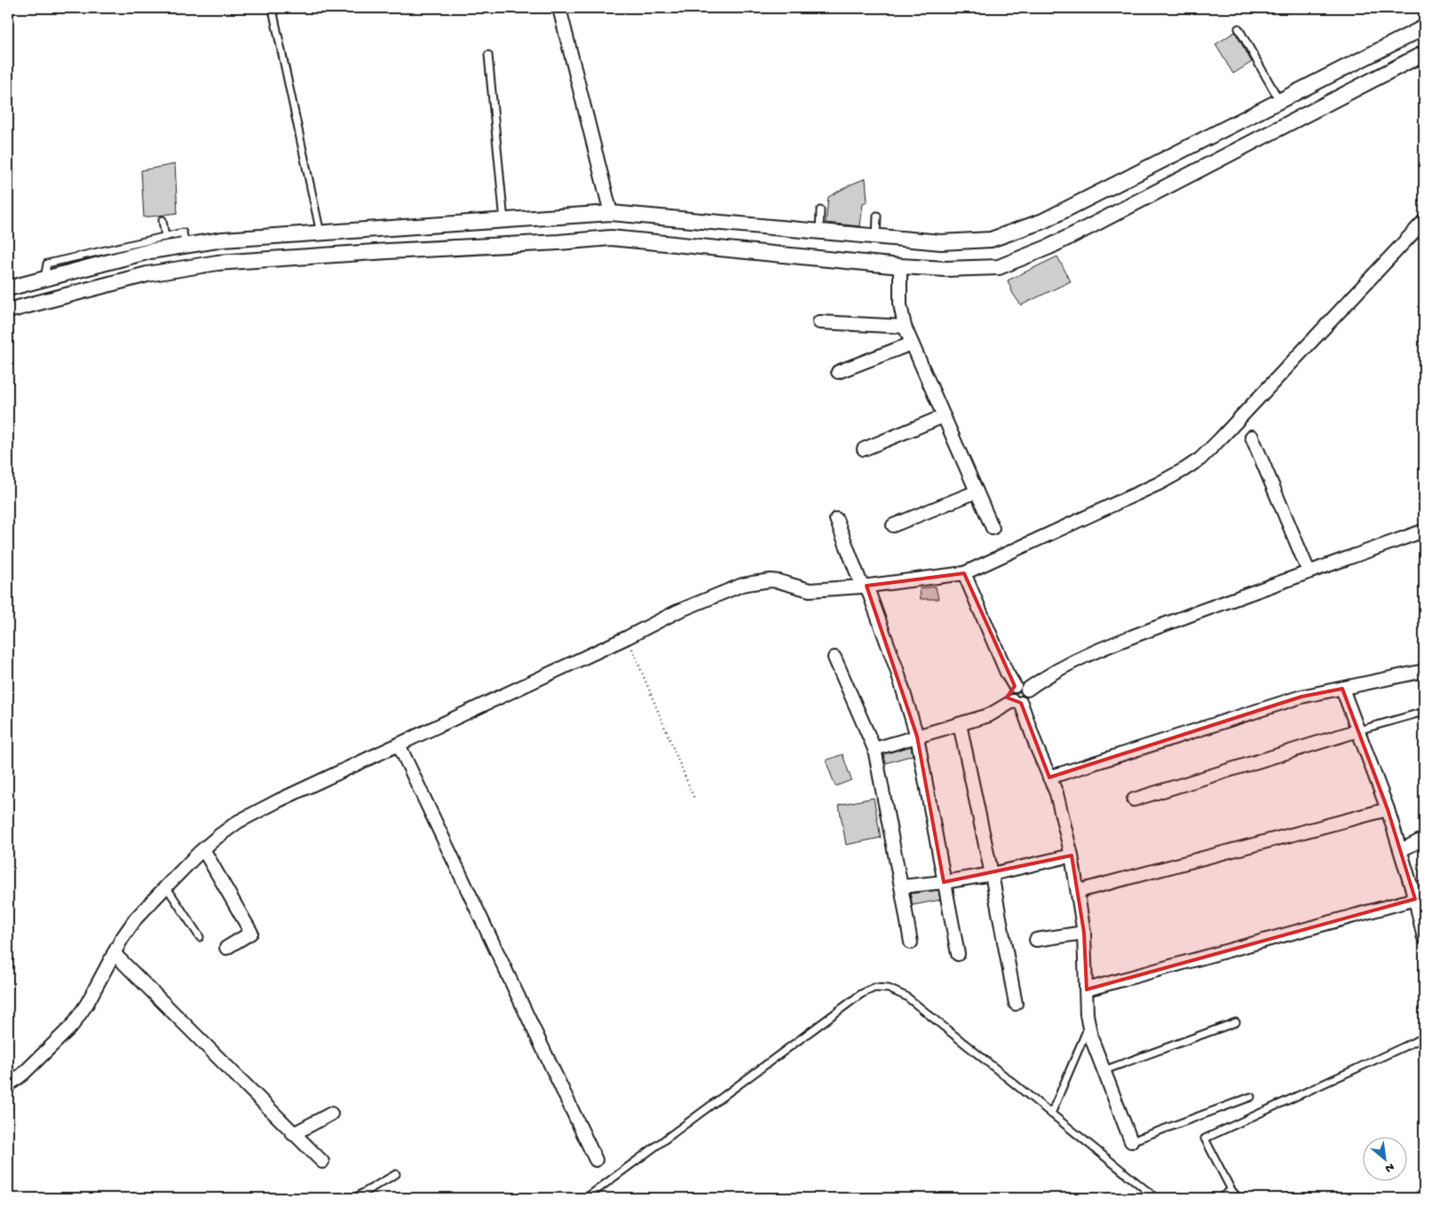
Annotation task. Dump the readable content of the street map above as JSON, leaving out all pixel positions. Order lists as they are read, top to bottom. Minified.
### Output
{"north":"bottom right"}
